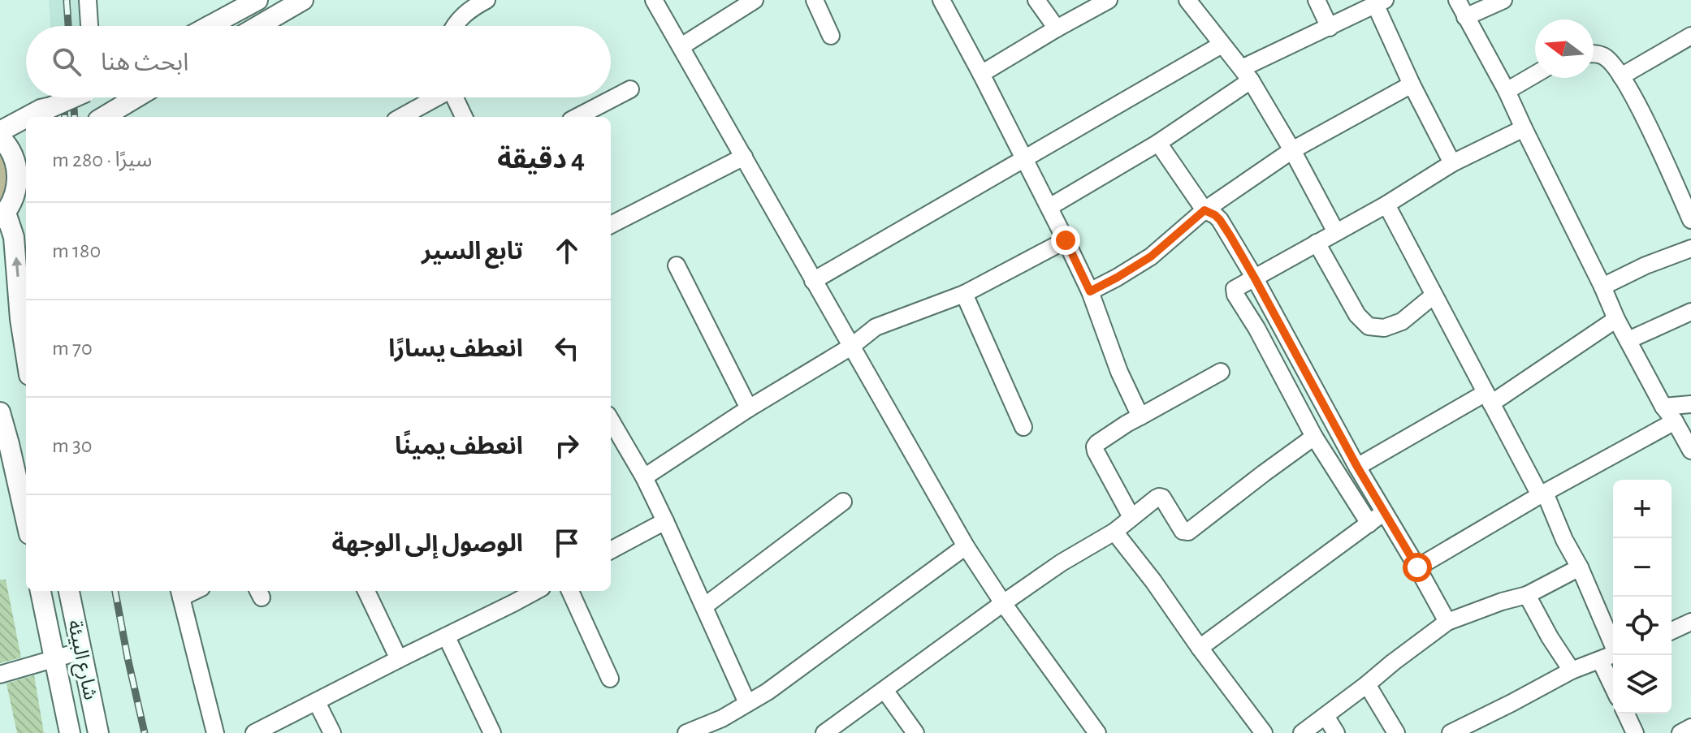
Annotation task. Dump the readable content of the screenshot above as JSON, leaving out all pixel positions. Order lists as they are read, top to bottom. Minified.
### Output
{"streets":{"main road":["شارع البيئة"]},"north":"left","page":{"search":"ابحث هنا","heading":["4 دقيقة","سيرًا · 280 m"],"list":[["تابع السير","180 m"],["انعطف يسارًا","70 m"],["انعطف يمينًا","30 m"],"الوصول إلى الوجهة"],"map_buttons":["+","−"]}}
